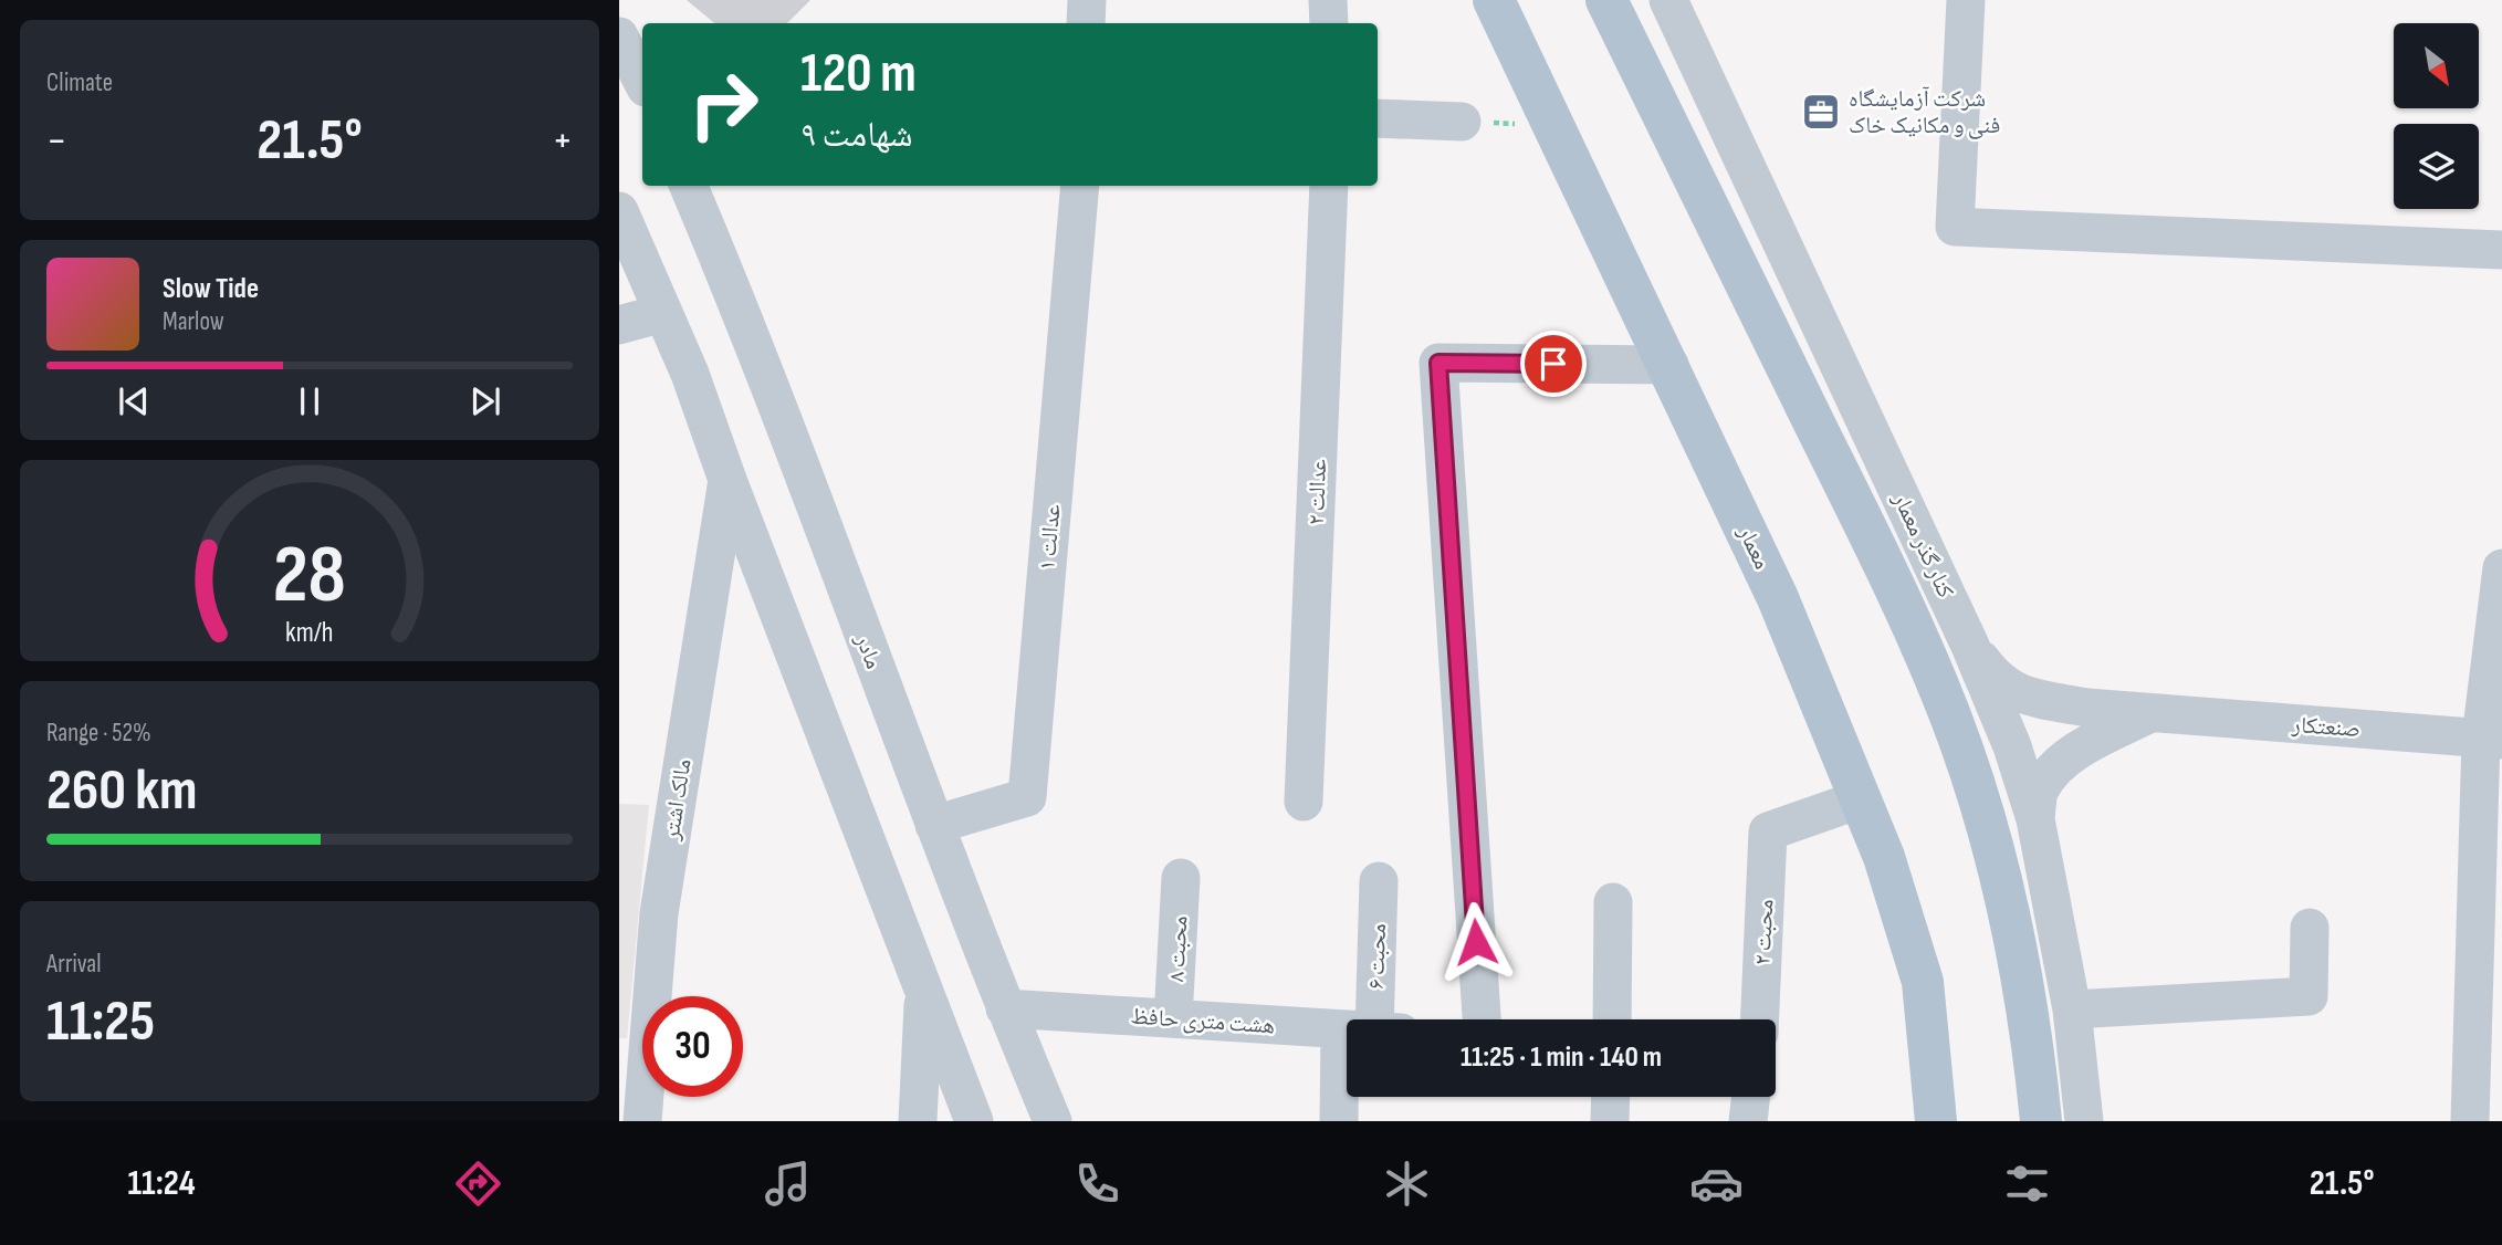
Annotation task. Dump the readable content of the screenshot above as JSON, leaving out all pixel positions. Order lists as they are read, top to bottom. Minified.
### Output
{"streets":{"main road":["معمار"],"street":["عدالت ۲","عدالت ۱","کنار گذر معمار","مادر","صنعتکار","مالک اشتر","محبت ۲","محبت ۸","محبت ۶","هشت متری حافظ"]},"crossings":[["عدالت ۱","مادر"],["کنار گذر معمار","صنعتکار"],["معمار","محبت ۲"],["مادر","هشت متری حافظ"],["محبت ۸","هشت متری حافظ"]],"places":{"office":["شرکت آزمایشگاه فنی و مکانیک خاک"]},"north":"bottom right","page":{"tile":["Climate",["Range · 52%","260 km"],["Arrival","11:25"]],"turn":["120 m","شهامت ۹"],"heat":["−","21.5°","+"],"song":["Slow Tide","Marlow"],"limit":"30","trip":"11:25 · 1 min · 140 m","tabs":["11:24","21.5°"],"gauge":["28","km/h"]}}
